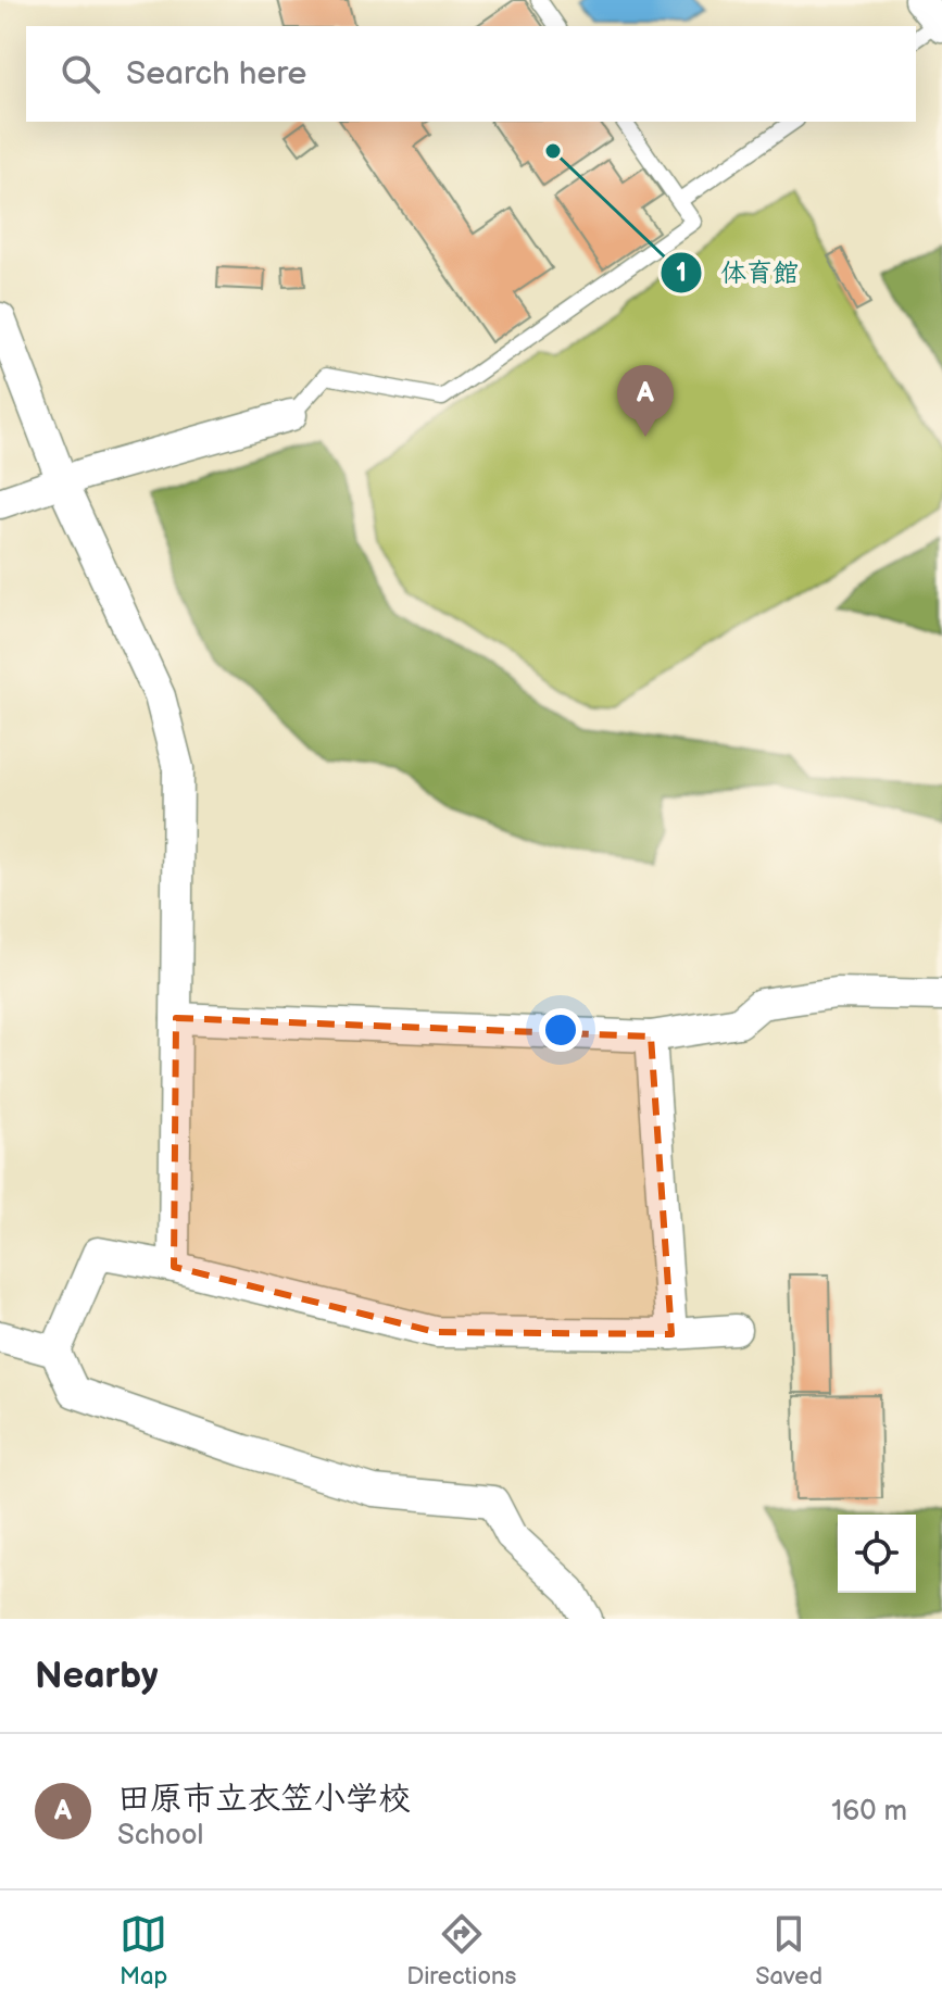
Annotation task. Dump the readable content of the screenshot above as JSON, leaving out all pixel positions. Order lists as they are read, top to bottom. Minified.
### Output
{"places":["体育館"],"page":{"search":"Search here","pins":"A","heading":"Nearby","list":[{"mark":"A","name":"田原市立衣笠小学校","note":"School","value":"160 m"}],"nav":["Map","Directions","Saved"]}}
